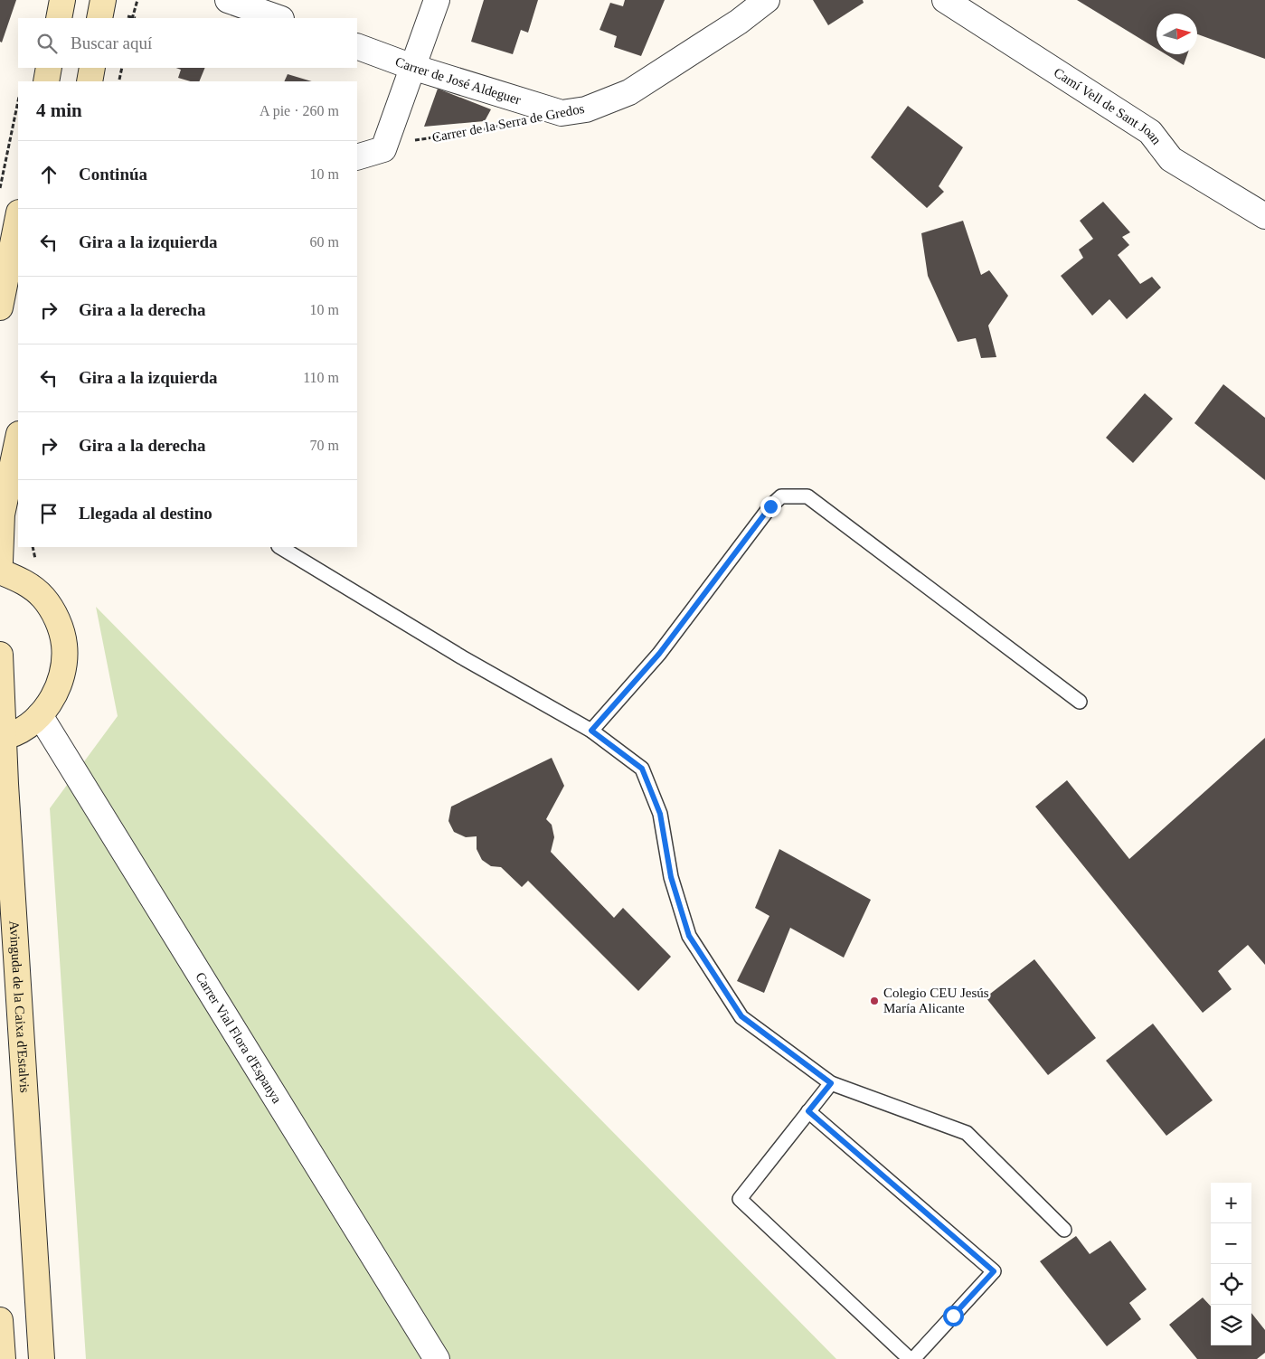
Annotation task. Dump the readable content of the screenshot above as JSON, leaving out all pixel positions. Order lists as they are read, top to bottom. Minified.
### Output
{"streets":{"main road":["Avinguda de la Caixa d'Estalvis"],"street":["Carrer de José Aldeguer","Camí Vell de Sant Joan","Carrer de la Serra de Gredos","Carrer Vial Flora d'Espanya"]},"crossings":[["Carrer de José Aldeguer","Carrer de la Serra de Gredos"]],"places":["Colegio CEU Jesús María Alicante"],"north":"right","page":{"search":"Buscar aquí","heading":["4 min","A pie · 260 m"],"list":[["Continúa","10 m"],["Gira a la izquierda","60 m"],["Gira a la derecha","10 m"],["Gira a la izquierda","110 m"],["Gira a la derecha","70 m"],"Llegada al destino"],"map_buttons":["+","−"]}}
